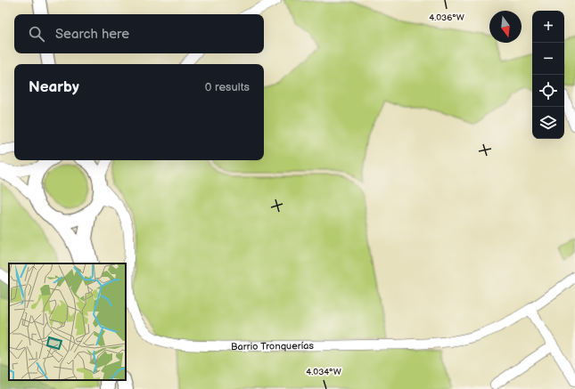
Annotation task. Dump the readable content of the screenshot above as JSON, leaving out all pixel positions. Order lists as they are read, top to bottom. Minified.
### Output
{"streets":{"street":["Barrio Tronquerías"]},"north":"bottom","page":{"map_buttons":["+","−"],"search":"Search here","heading":["Nearby","0 results"]},"coordinates":["4.036°W","4.034°W"]}
